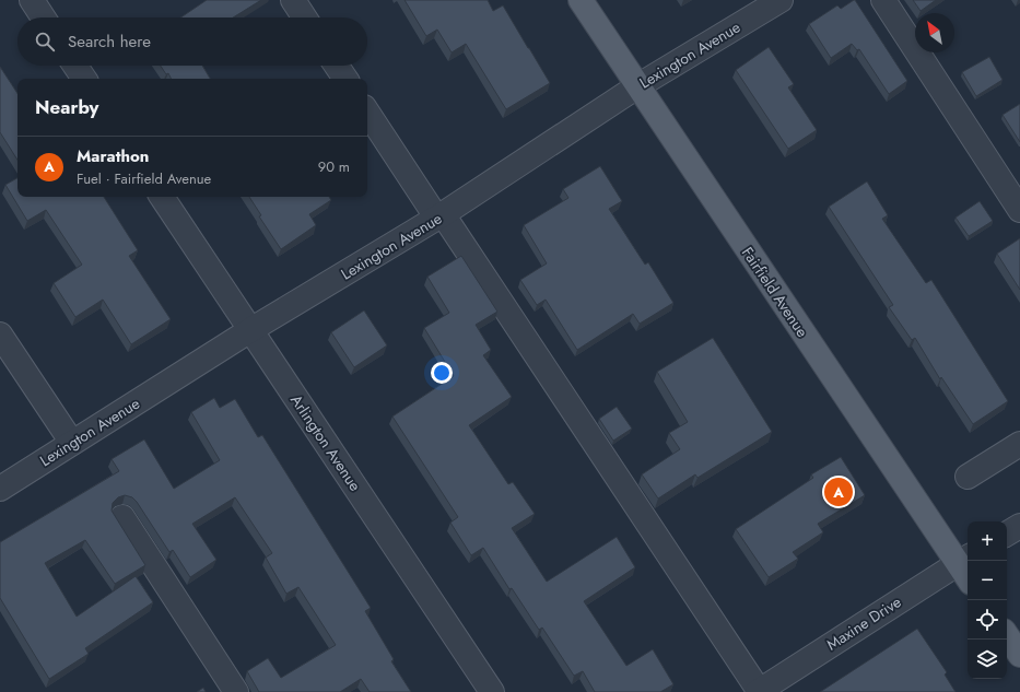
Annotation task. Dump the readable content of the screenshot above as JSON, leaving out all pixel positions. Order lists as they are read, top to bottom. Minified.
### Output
{"streets":{"main road":["Fairfield Avenue"],"street":["Lexington Avenue","Arlington Avenue","Maxine Drive"]},"crossings":[["Lexington Avenue","Fairfield Avenue"],["Lexington Avenue","Arlington Avenue"],["Fairfield Avenue","Maxine Drive"]],"north":"top left","page":{"search":"Search here","heading":"Nearby","list":[{"mark":"A","name":"Marathon","note":"Fuel · Fairfield Avenue","value":"90 m"}],"pins":"A","map_buttons":["+","−"]}}
